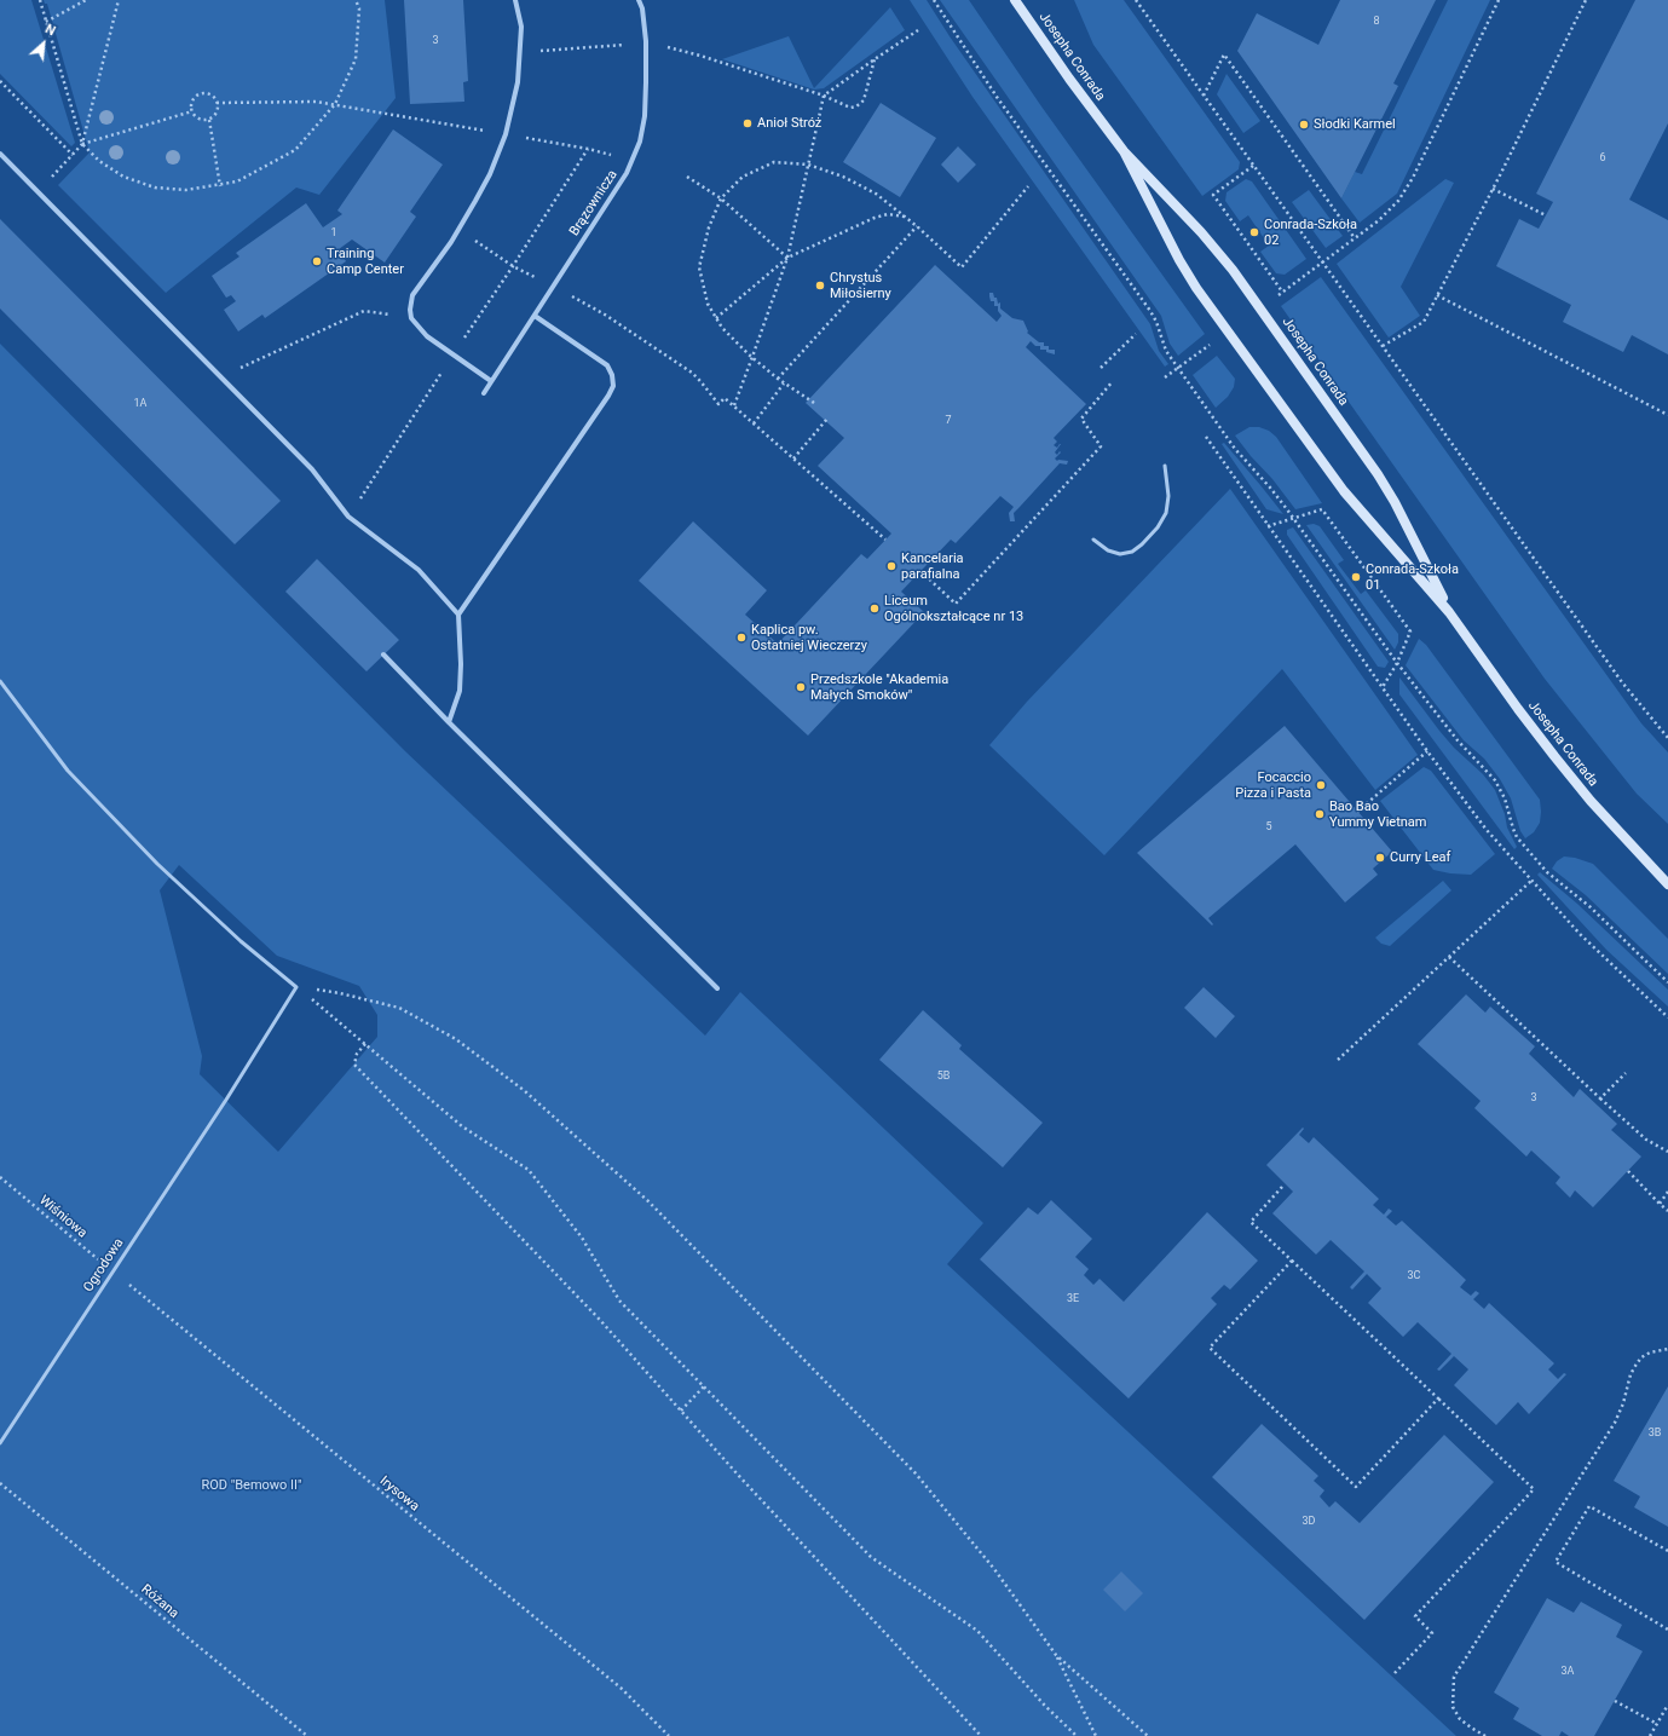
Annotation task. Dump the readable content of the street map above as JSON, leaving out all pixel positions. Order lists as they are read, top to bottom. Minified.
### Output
{"streets":{"street":["Josepha Conrada","Brązownicza"],"lane":["Ogrodowa"],"path":["Wiśniowa","Irysowa","Różana"]},"crossings":[["Wiśniowa","Ogrodowa"],["Wiśniowa","Irysowa"],["Ogrodowa","Irysowa"]],"parks":["ROD \"Bemowo II\""],"places":["Anioł Stróż","Słodki Karmel","Conrada-Szkoła 02","Training Camp Center","Chrystus Miłosierny","Kancelaria parafialna","Conrada-Szkoła 01","Liceum Ogólnokształcące nr 13","Kaplica pw. Ostatniej Wieczerzy","Przedszkole \"Akademia Małych Smoków\"","Focaccio Pizza i Pasta","Bao Bao Yummy Vietnam","Curry Leaf"],"house_numbers":["8","3","6","1","1A","7","5","5B","3","3C","3E","3B","3D","3A"],"north":"top right"}
